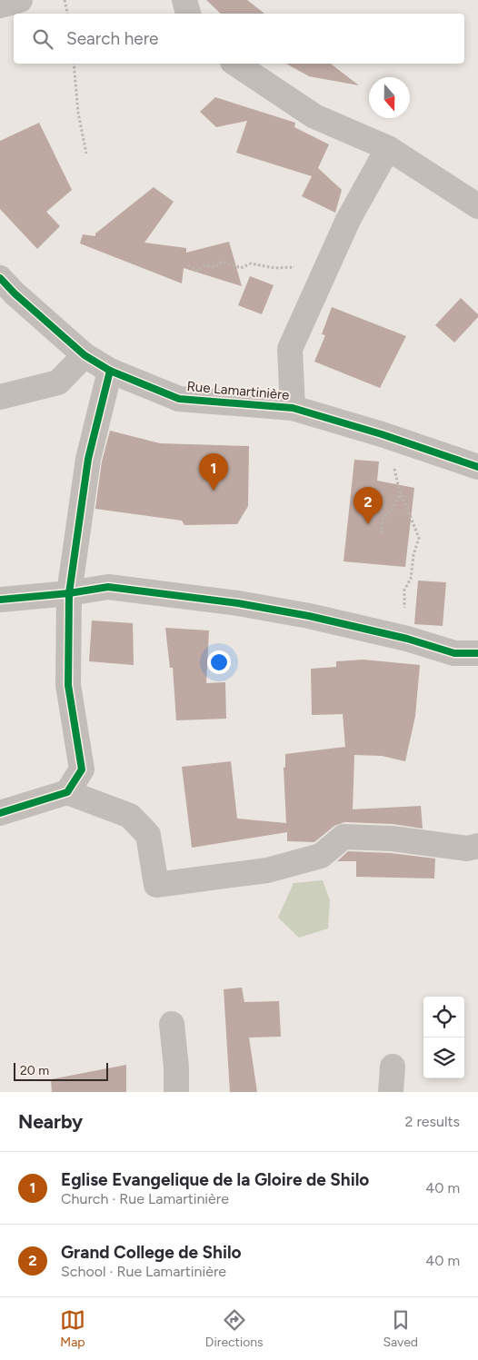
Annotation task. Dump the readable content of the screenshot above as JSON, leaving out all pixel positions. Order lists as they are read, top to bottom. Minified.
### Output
{"streets":{"street":["Rue Lamartinière"]},"scale_bar":"20 m","north":"bottom","page":{"search":"Search here","pins":["1","2"],"scale":"20 m","heading":["Nearby","2 results"],"list":[{"mark":"1","name":"Eglise Evangelique de la Gloire de Shilo","note":"Church · Rue Lamartinière","value":"40 m"},{"mark":"2","name":"Grand College de Shilo","note":"School · Rue Lamartinière","value":"40 m"}],"nav":["Map","Directions","Saved"]}}
